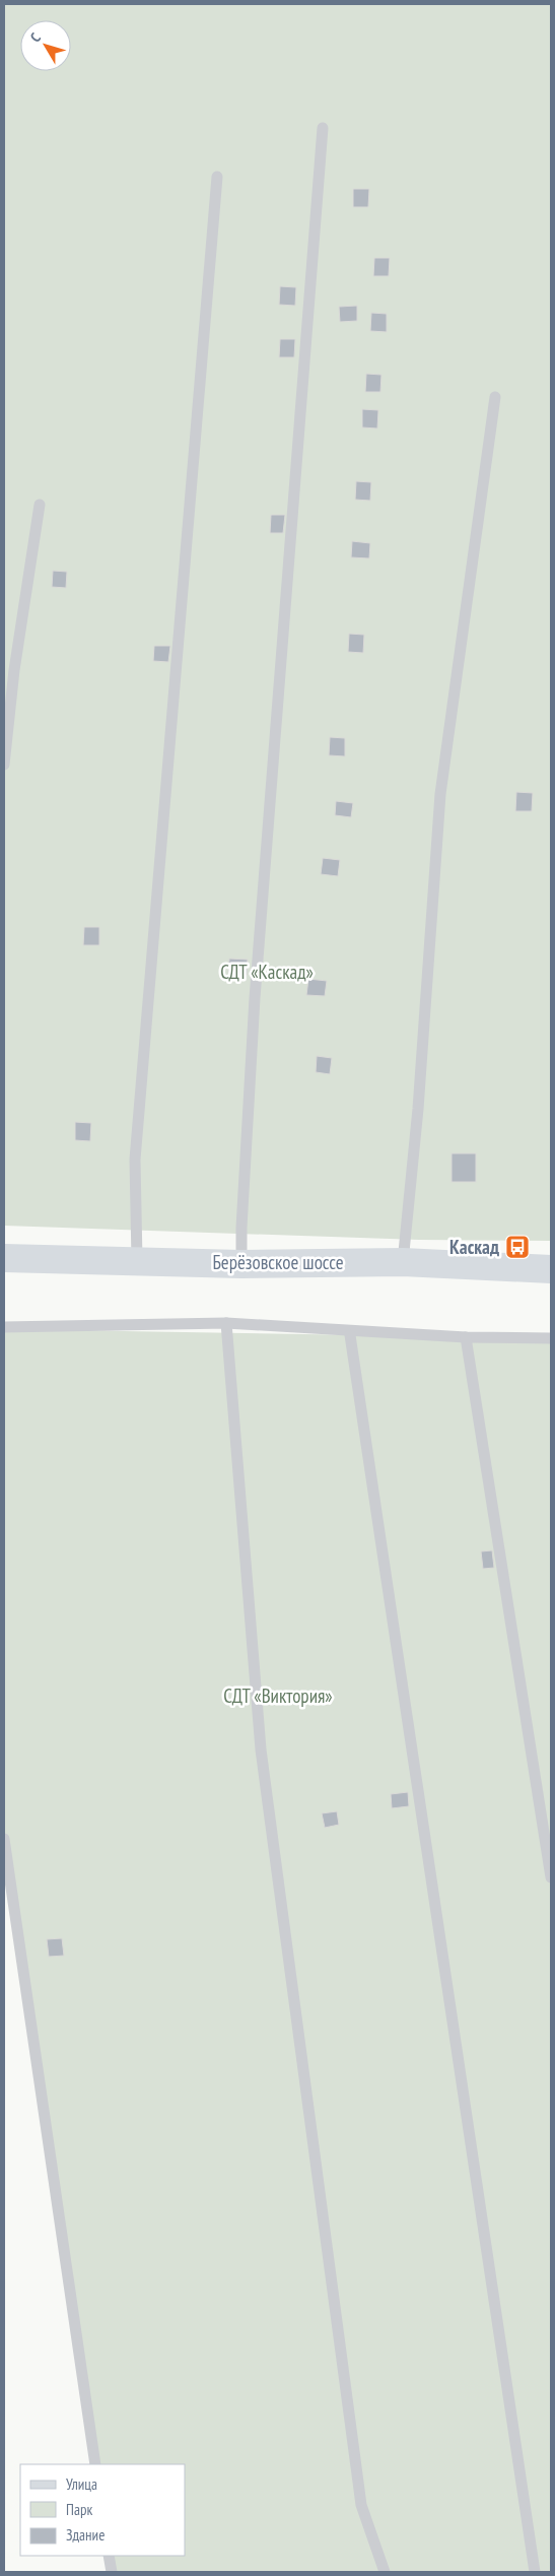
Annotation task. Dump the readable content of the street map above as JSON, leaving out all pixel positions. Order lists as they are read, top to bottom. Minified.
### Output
{"streets":{"street":["Берёзовское шоссе"]},"parks":["СДТ «Каскад»","СДТ «Виктория»"],"places":{"bus stop":["Каскад"]},"legend":["Улица","Парк","Здание"],"north":"top left"}
